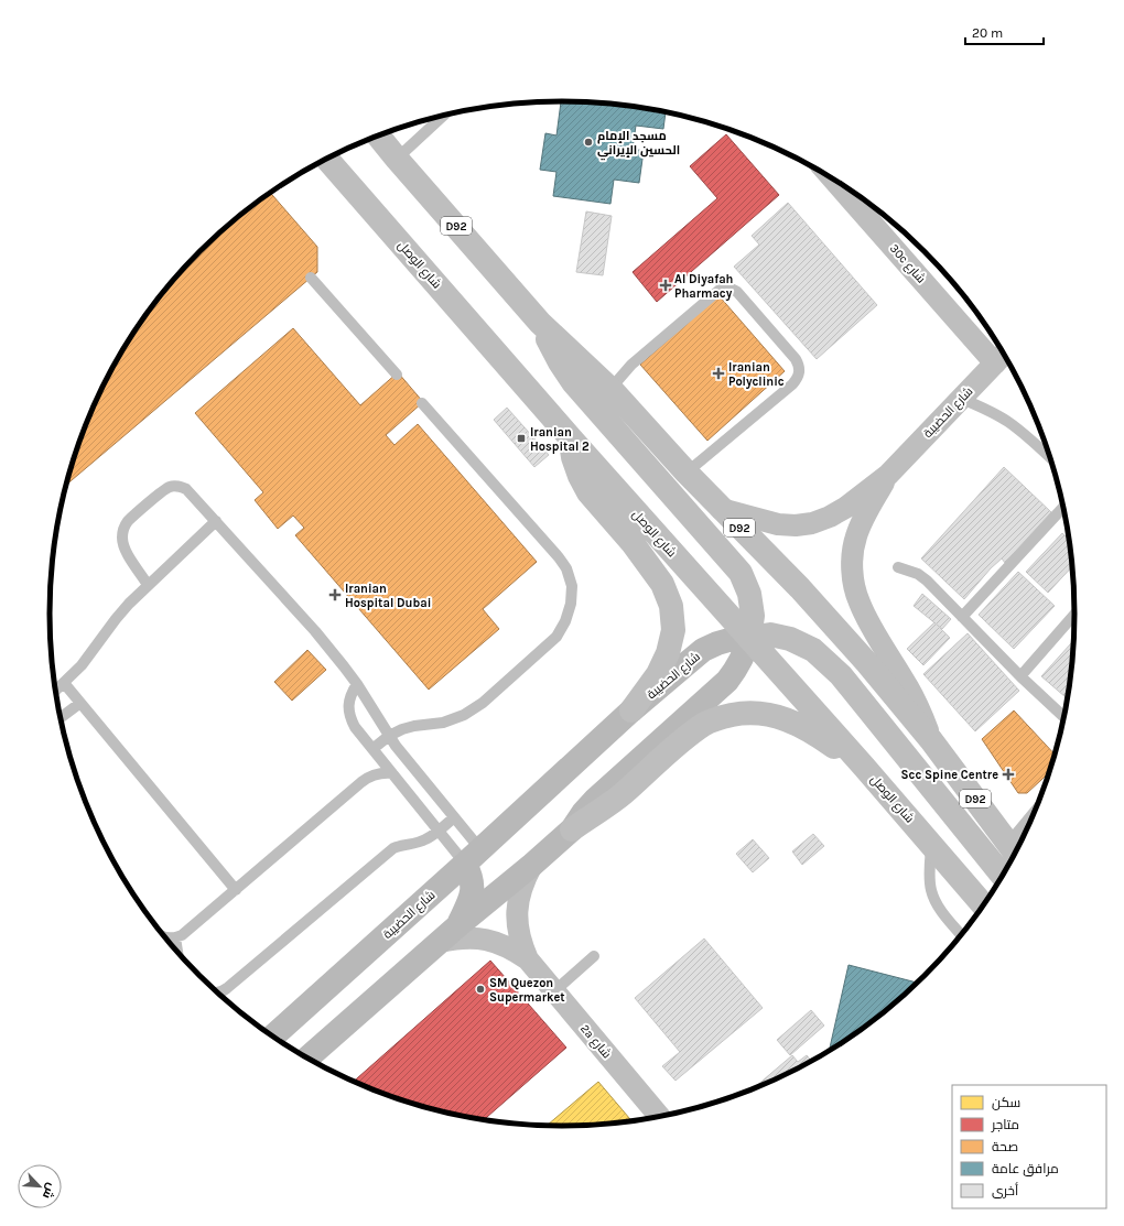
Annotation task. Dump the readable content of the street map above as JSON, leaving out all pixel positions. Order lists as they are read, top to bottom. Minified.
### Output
{"streets":{"main road":["D92","شارع الوصل"],"street":["30c شارع","شارع الحضيبة","2a شارع"]},"crossings":[["D92","شارع الحضيبة"],["30c شارع","شارع الحضيبة"],["شارع الوصل","شارع الحضيبة"]],"places":{"other":["مسجد الإمام الحسين الإيراني","SM Quezon Supermarket"],"health":["Al Diyafah Pharmacy","Iranian Polyclinic","Iranian Hospital Dubai","Scc Spine Centre"],"transit":["Iranian Hospital 2"]},"legend":["سكن","متاجر","صحة","مرافق عامة","أخرى"],"scale_bar":"20 m","north":"bottom right"}
